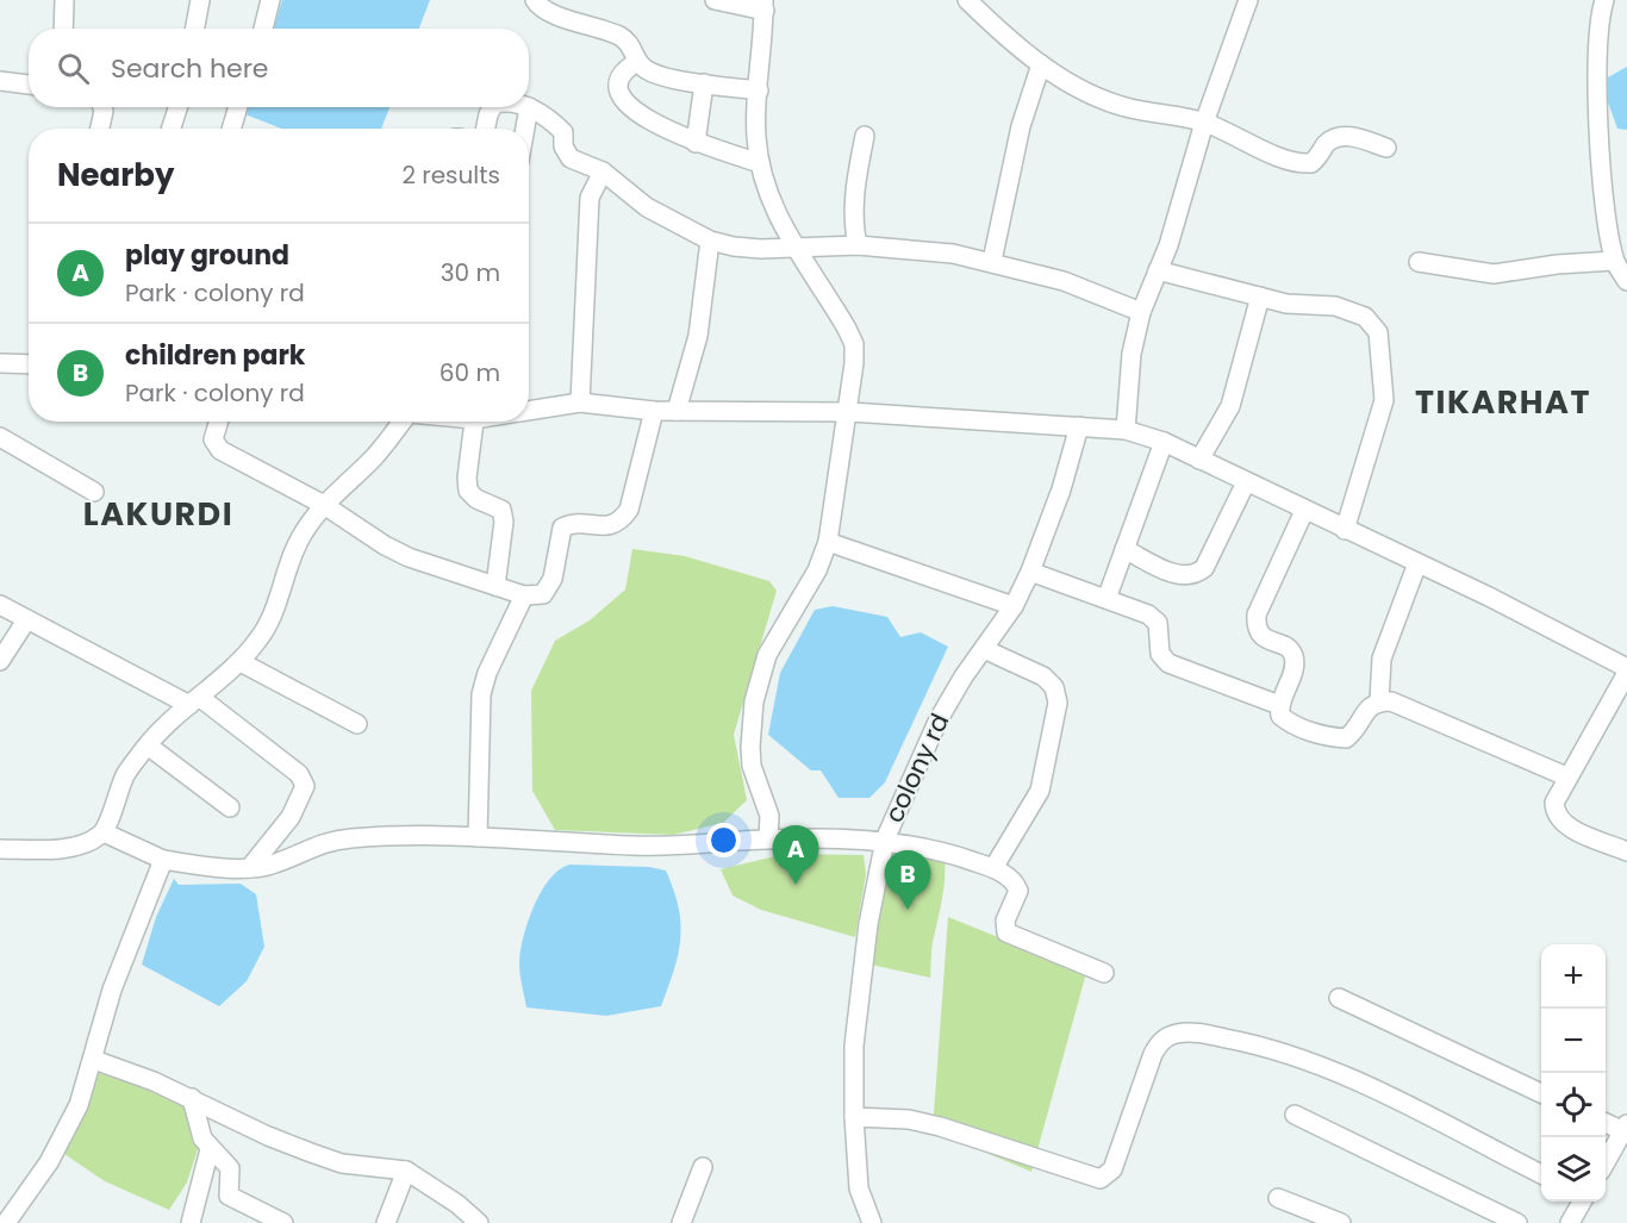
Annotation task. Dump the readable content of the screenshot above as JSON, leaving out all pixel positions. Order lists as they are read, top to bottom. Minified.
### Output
{"streets":{"street":["colony rd"]},"districts":["TIKARHAT","LAKURDI"],"page":{"search":"Search here","heading":["Nearby","2 results"],"list":[{"mark":"A","name":"play ground","note":"Park · colony rd","value":"30 m"},{"mark":"B","name":"children park","note":"Park · colony rd","value":"60 m"}],"pins":["A","B"],"map_buttons":["+","−"]}}
